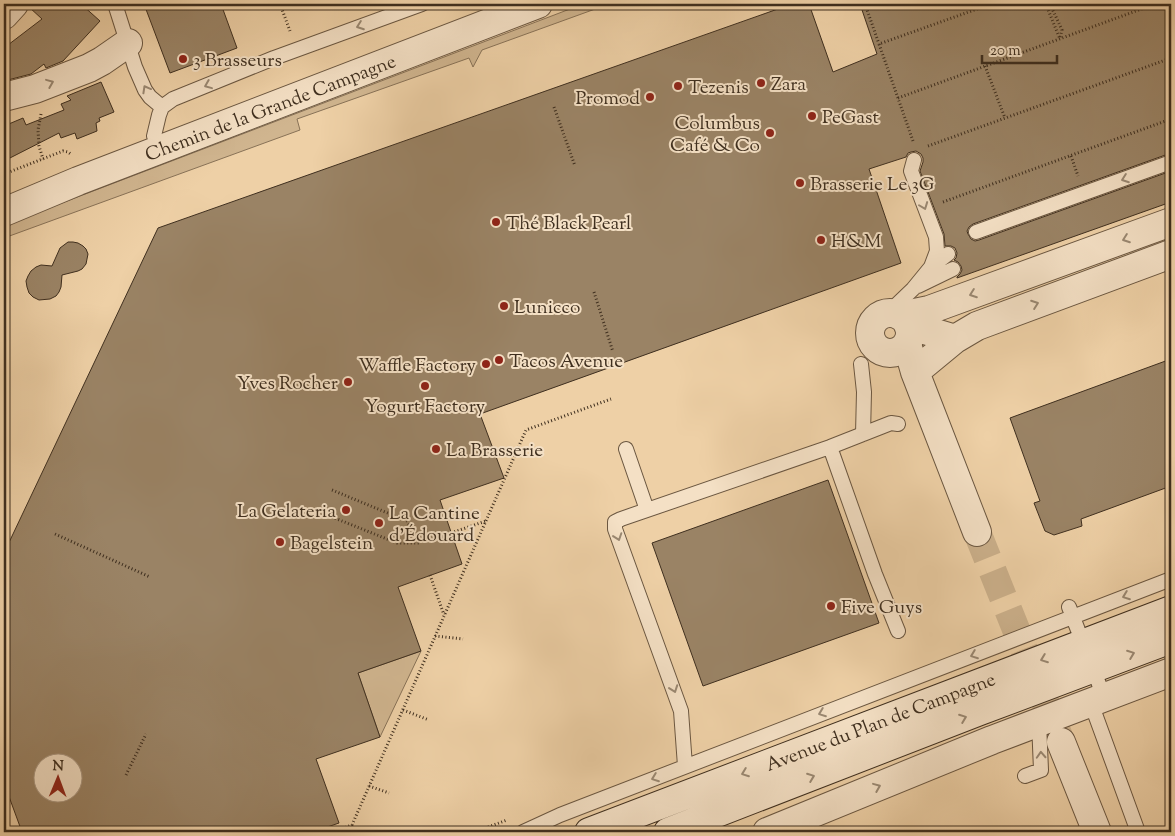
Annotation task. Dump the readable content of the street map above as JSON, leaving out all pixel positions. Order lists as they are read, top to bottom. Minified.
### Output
{"streets":{"street":["Chemin de la Grande Campagne","Avenue du Plan de Campagne"]},"places":["3 Brasseurs","Zara","Tezenis","Promod","PeGast","Columbus Café & Co","Brasserie Le 3G","Thé Black Pearl","H&M","Lunicco","Tacos Avenue","Waffle Factory","Yves Rocher","Yogurt Factory","La Brasserie","La Gelateria","La Cantine d'Édouard","Bagelstein","Five Guys"],"scale_bar":"20 m","north":"top"}
